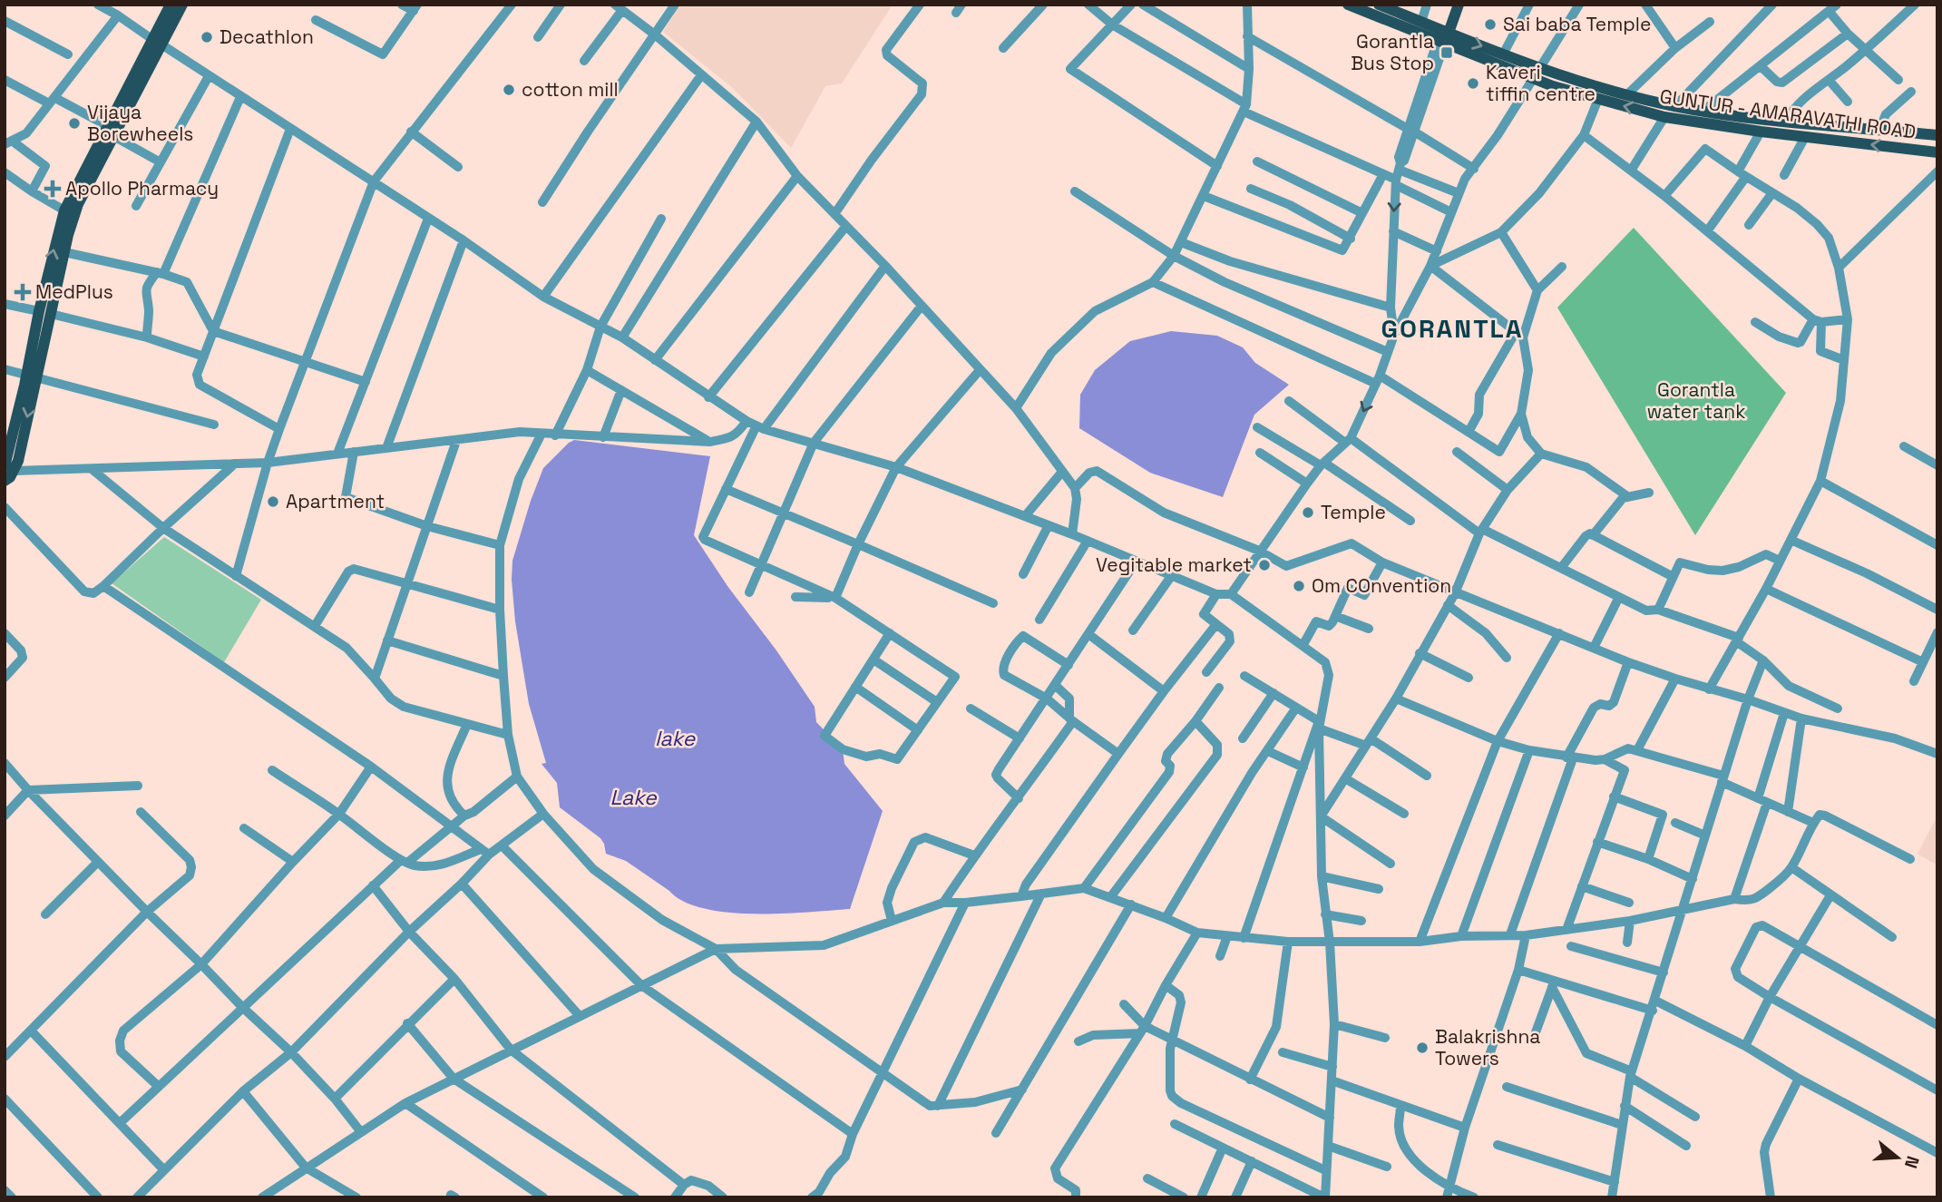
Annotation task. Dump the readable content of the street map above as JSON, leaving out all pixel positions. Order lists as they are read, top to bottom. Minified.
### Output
{"streets":{"main road":["GUNTUR - AMARAVATHI ROAD"]},"districts":["GORANTLA"],"water":["lake","Lake"],"parks":["Gorantla water tank"],"places":{"other":["Sai baba Temple","Decathlon","Kaveri tiffin centre","cotton mill","Vijaya Borewheels","Apartment","Temple","Vegitable market","Om COnvention","Balakrishna Towers"],"transit":["Gorantla Bus Stop"],"health":["Apollo Pharmacy","MedPlus"]},"north":"right"}
